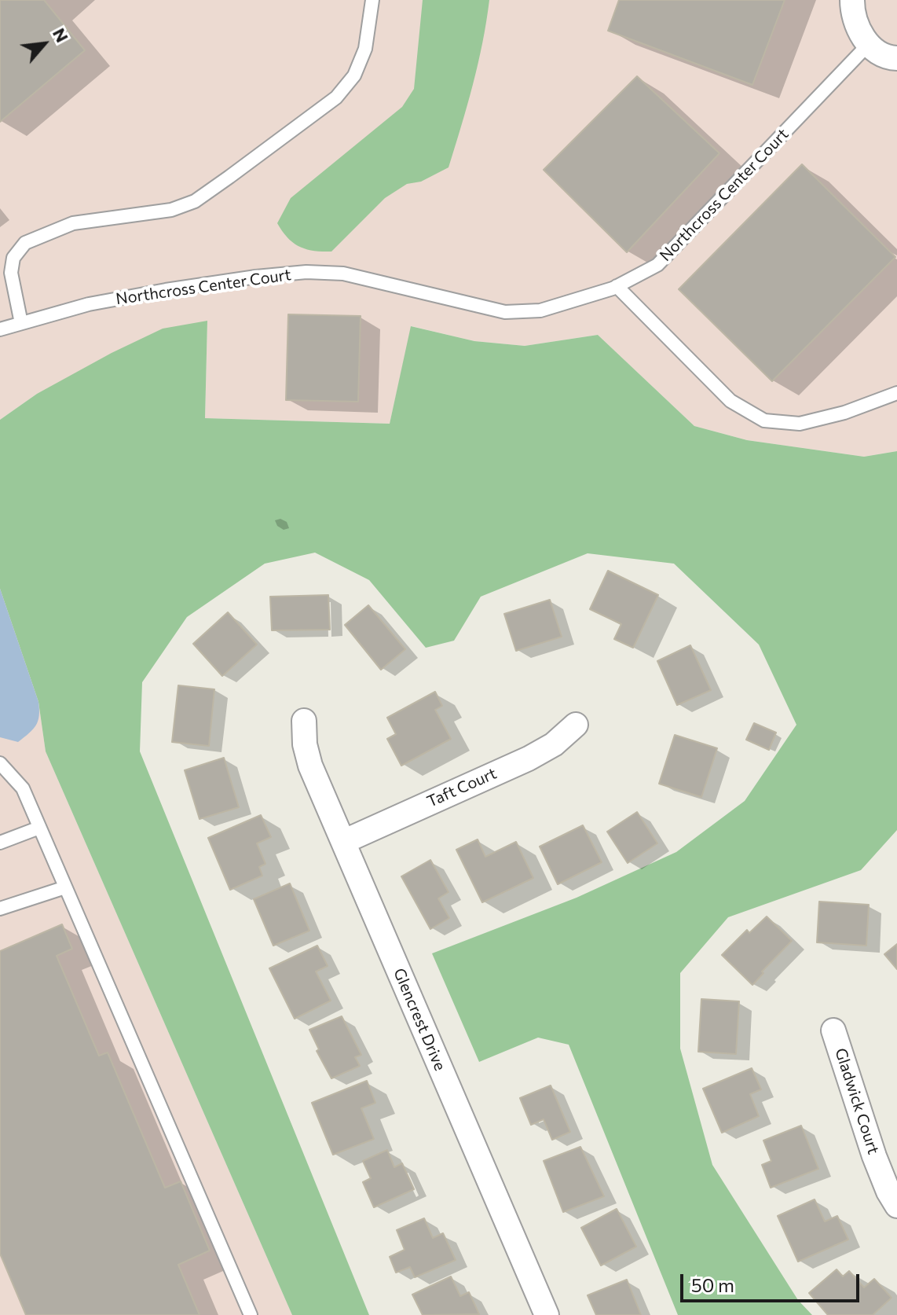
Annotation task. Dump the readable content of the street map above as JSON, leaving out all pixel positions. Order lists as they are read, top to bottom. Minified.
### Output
{"streets":{"street":["Taft Court","Glencrest Drive","Gladwick Court"],"lane":["Northcross Center Court"]},"crossings":[["Taft Court","Glencrest Drive"]],"scale_bar":"50 m","north":"top right"}
